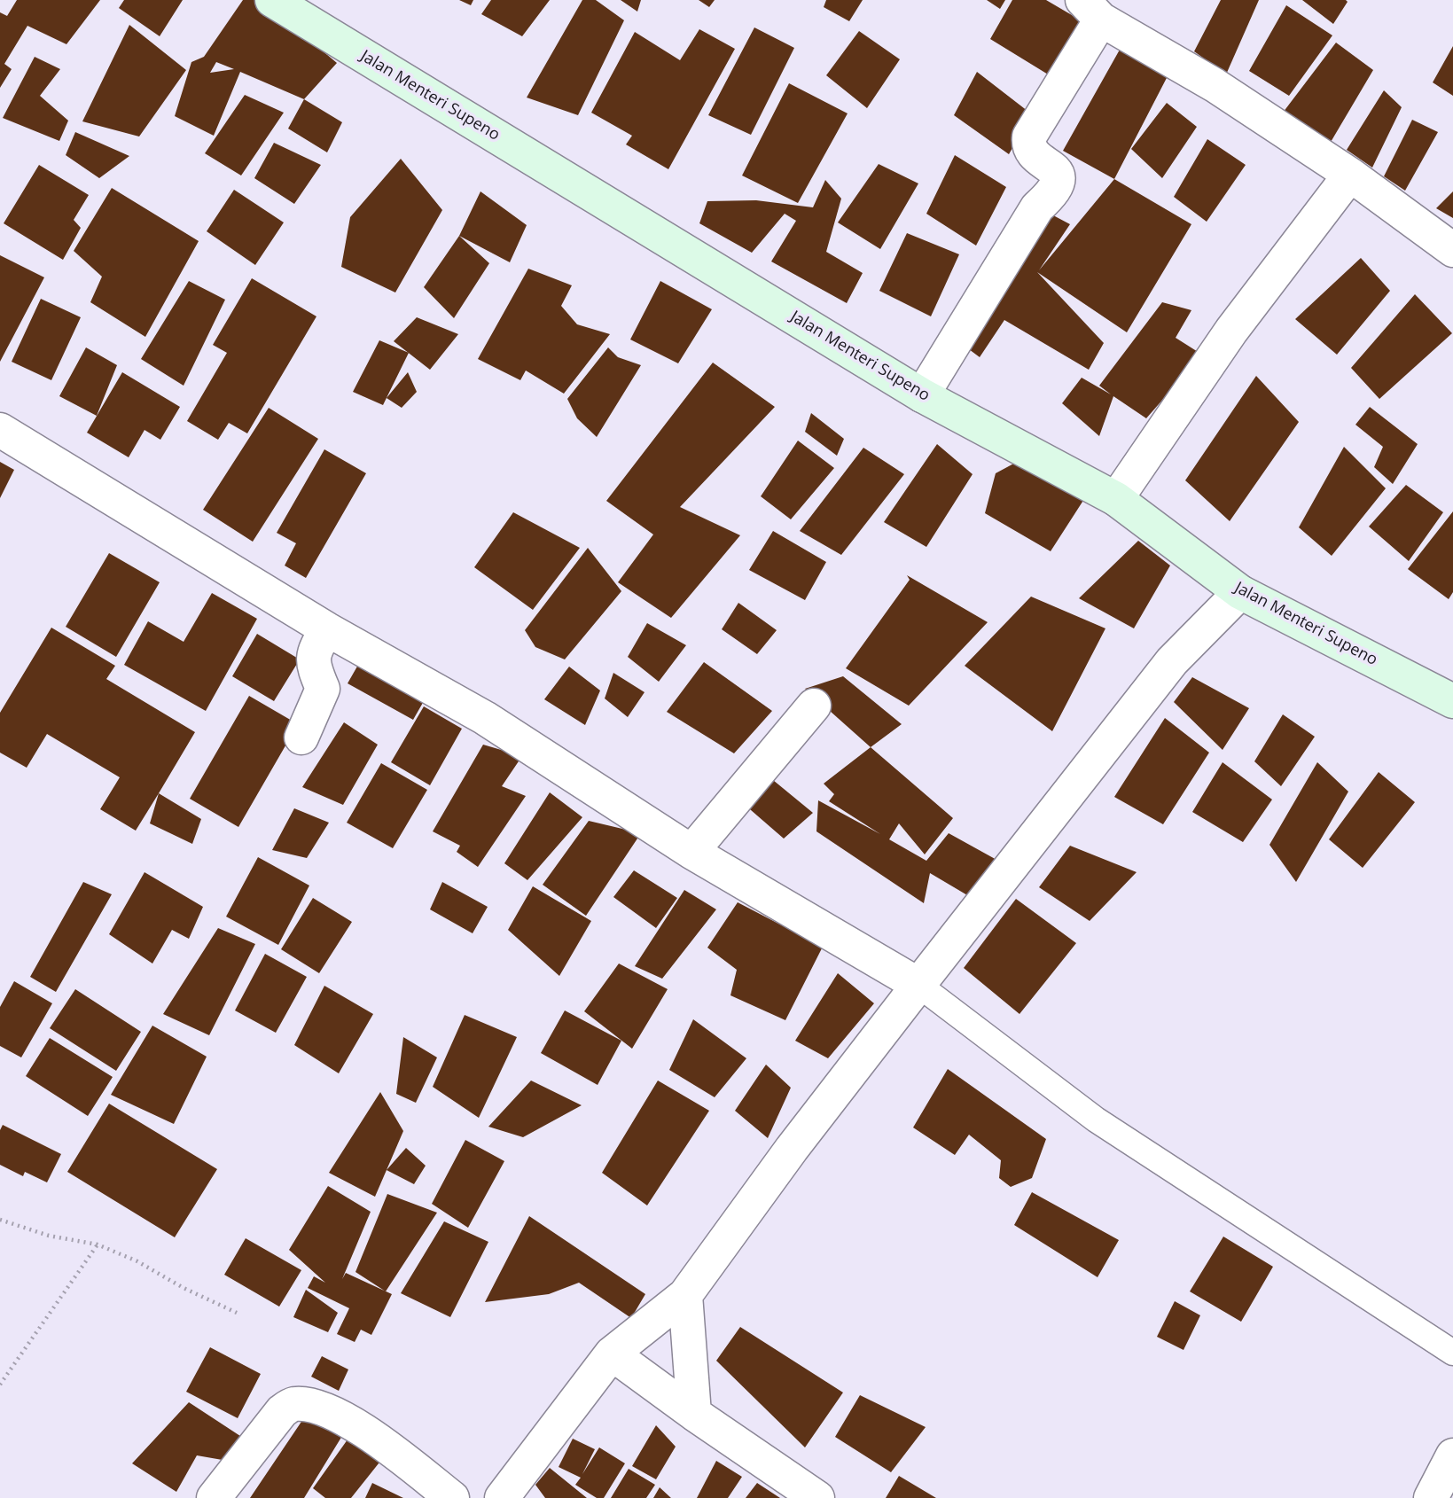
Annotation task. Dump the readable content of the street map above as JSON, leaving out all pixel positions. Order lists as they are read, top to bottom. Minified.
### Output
{"streets":{"main road":["Jalan Menteri Supeno"]}}
